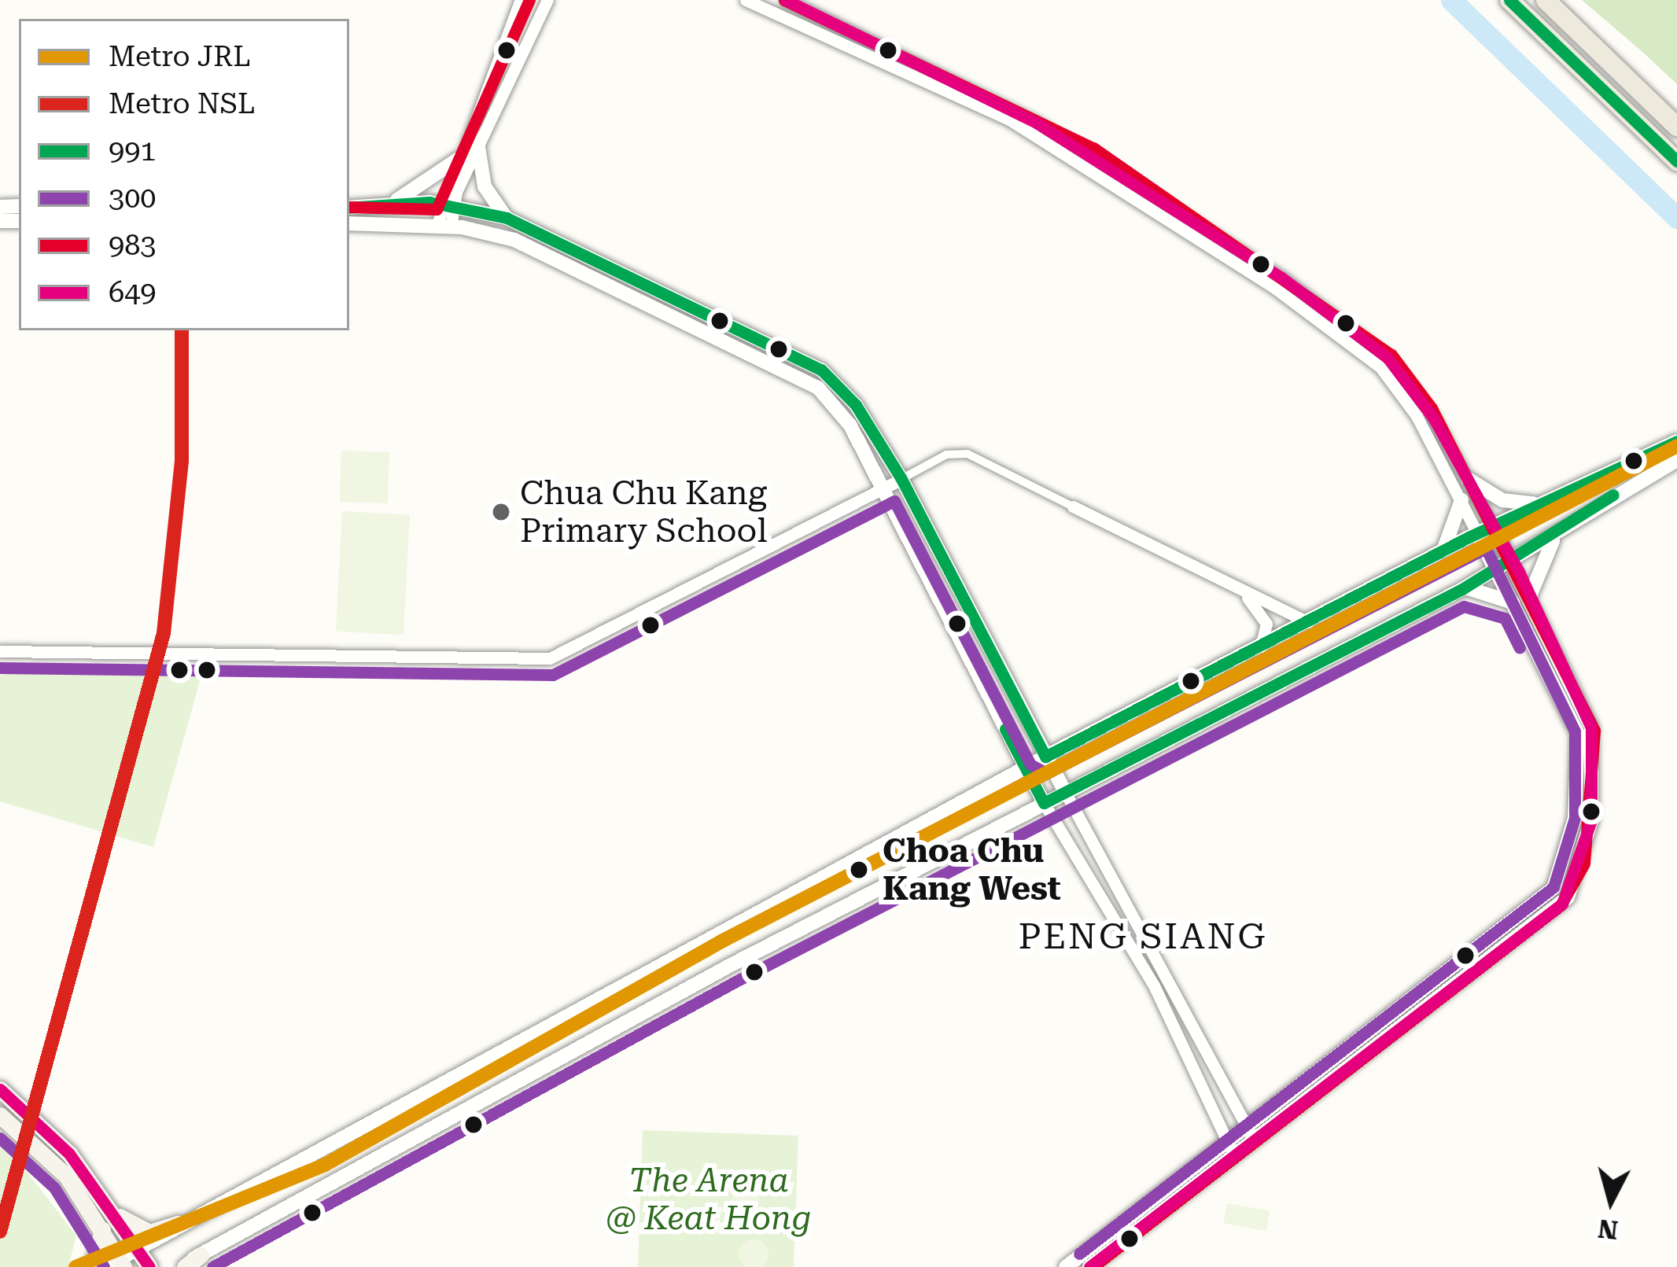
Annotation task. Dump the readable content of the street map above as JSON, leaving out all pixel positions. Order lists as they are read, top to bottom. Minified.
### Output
{"districts":["PENG SIANG"],"parks":["The Arena @ Keat Hong"],"places":["Chua Chu Kang Primary School","Choa Chu Kang West"],"lines":["transit line 991","transit line 983","transit line 649","metro line NSL","metro line JRL","transit line 300"],"legend":["Metro JRL","Metro NSL","991","300","983","649"],"north":"bottom"}
